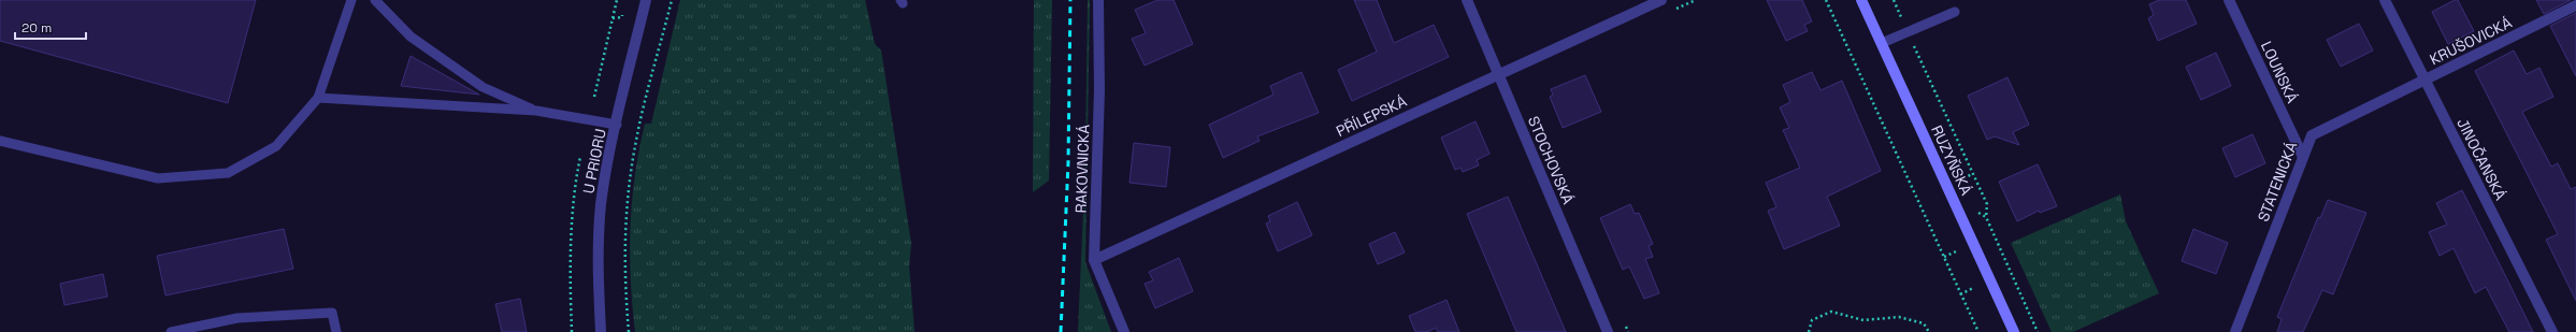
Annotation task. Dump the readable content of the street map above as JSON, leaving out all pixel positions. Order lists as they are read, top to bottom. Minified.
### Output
{"streets":{"street":["KRUŠOVICKÁ","LOUNSKÁ","PŘÍLEPSKÁ","JINOČANSKÁ","STOCHOVSKÁ","RUZYŇSKÁ","U PRIORU","RAKOVNICKÁ","STATENICKÁ"]},"crossings":[["KRUŠOVICKÁ","JINOČANSKÁ"],["KRUŠOVICKÁ","STATENICKÁ"],["LOUNSKÁ","STATENICKÁ"],["PŘÍLEPSKÁ","STOCHOVSKÁ"],["PŘÍLEPSKÁ","RAKOVNICKÁ"],["JINOČANSKÁ","STATENICKÁ"]],"scale_bar":"20 m"}
